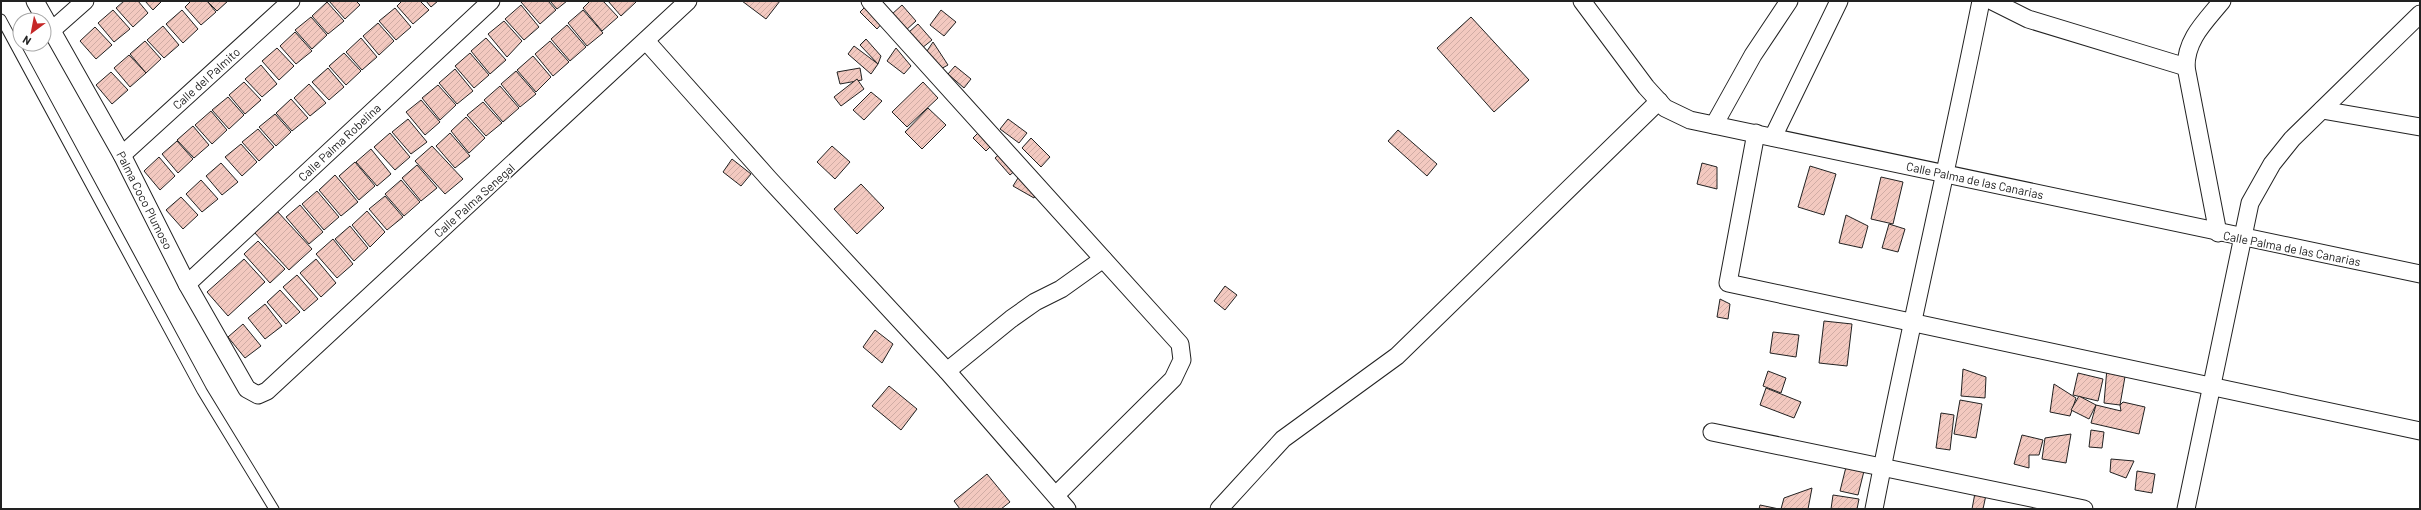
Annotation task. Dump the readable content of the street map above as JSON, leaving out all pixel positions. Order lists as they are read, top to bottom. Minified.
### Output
{"streets":{"street":["Calle del Palmito","Calle Palma Robelina","Calle Palma de las Canarias","Palma Coco Plumoso","Calle Palma Senegal"]},"crossings":[["Calle del Palmito","Palma Coco Plumoso"],["Calle Palma Robelina","Palma Coco Plumoso"],["Palma Coco Plumoso","Calle Palma Senegal"]],"north":"bottom left"}
